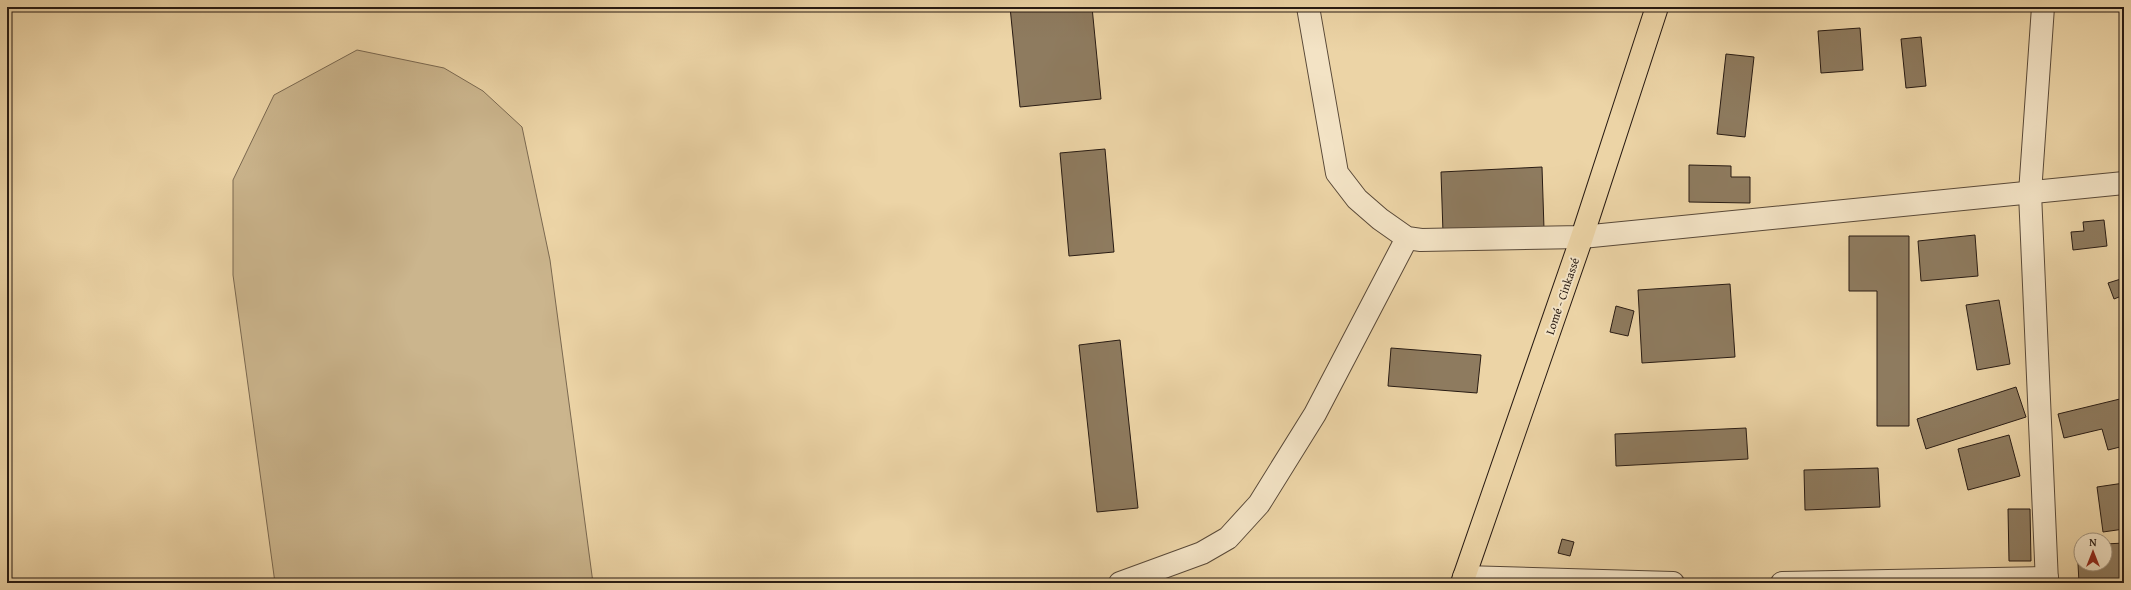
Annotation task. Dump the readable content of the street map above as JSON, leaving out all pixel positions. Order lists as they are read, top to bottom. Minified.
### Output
{"streets":{"highway":["Lomé - Cinkassé"]},"north":"top"}
